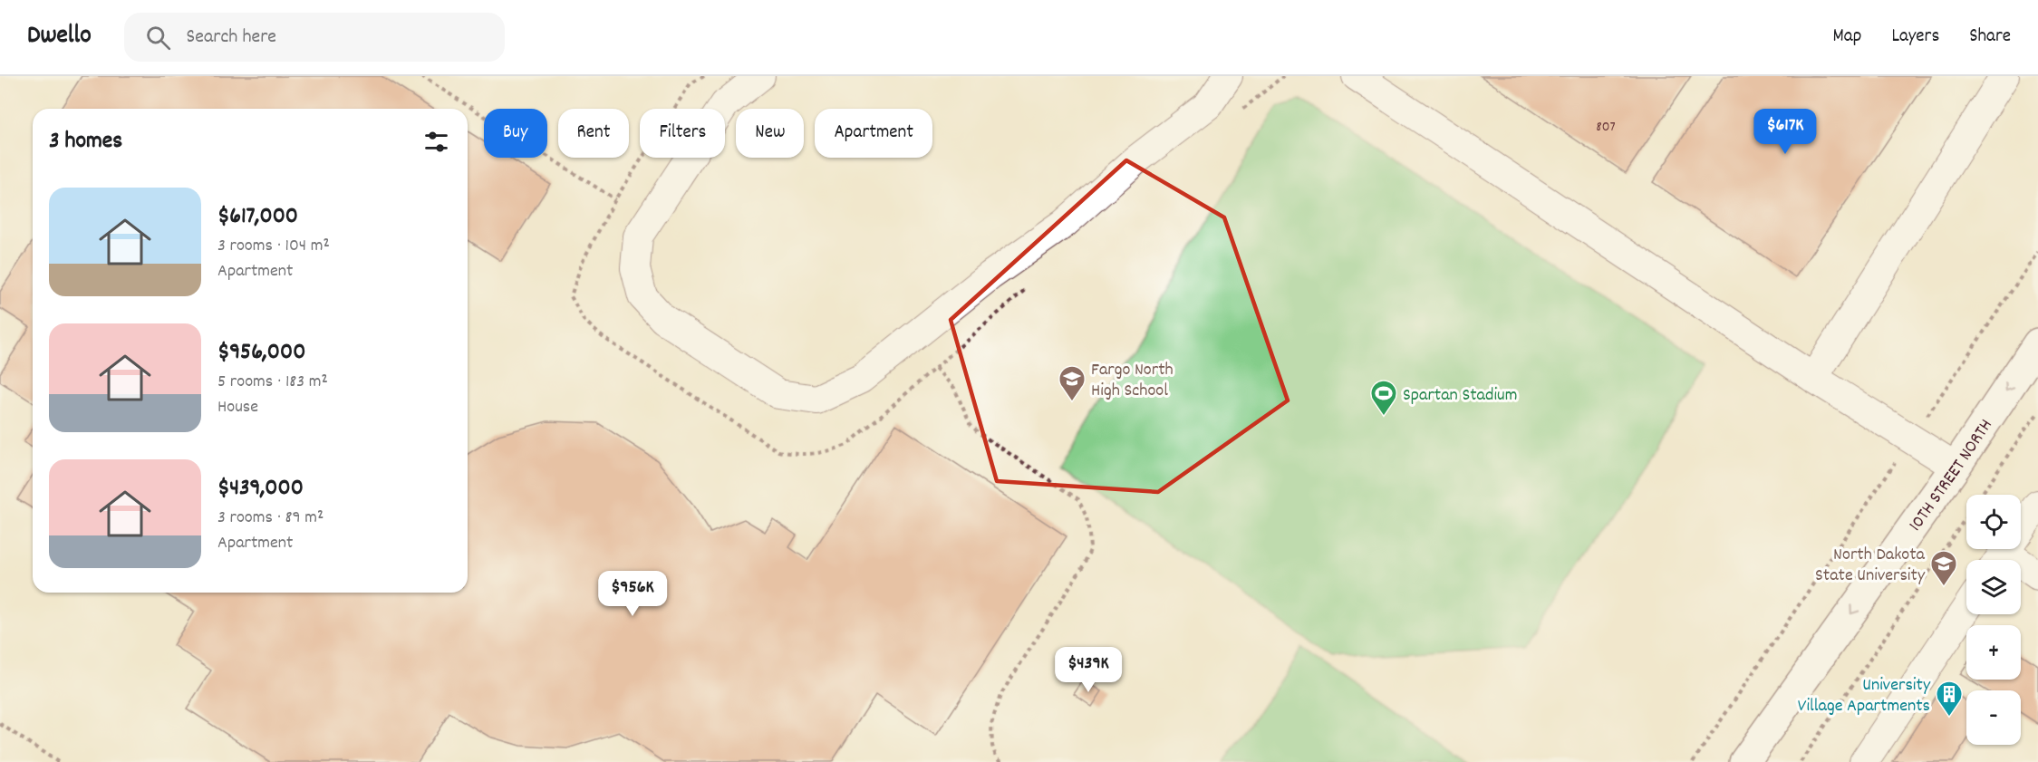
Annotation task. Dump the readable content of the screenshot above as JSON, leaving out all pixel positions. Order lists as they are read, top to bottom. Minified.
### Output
{"streets":{"main road":["10TH STREET NORTH"]},"one_way":["10TH STREET NORTH"],"places":{"school or university":["Fargo North High School","North Dakota State University"],"sports":["Spartan Stadium"],"building":["University Village Apartments"]},"house_numbers":["807"],"page":{"header":"Dwello","search":"Search here","nav":["Map","Layers","Share"],"price":["$617K","$956K","$439K"],"chip":["Buy","Rent","Filters","New","Apartment"],"heading":"3 homes","list":[{"name":"$617,000","note":"3 rooms · 104 m² · Apartment"},{"name":"$956,000","note":"5 rooms · 183 m² · House"},{"name":"$439,000","note":"3 rooms · 89 m² · Apartment"}],"map_buttons":["+","−"]}}
